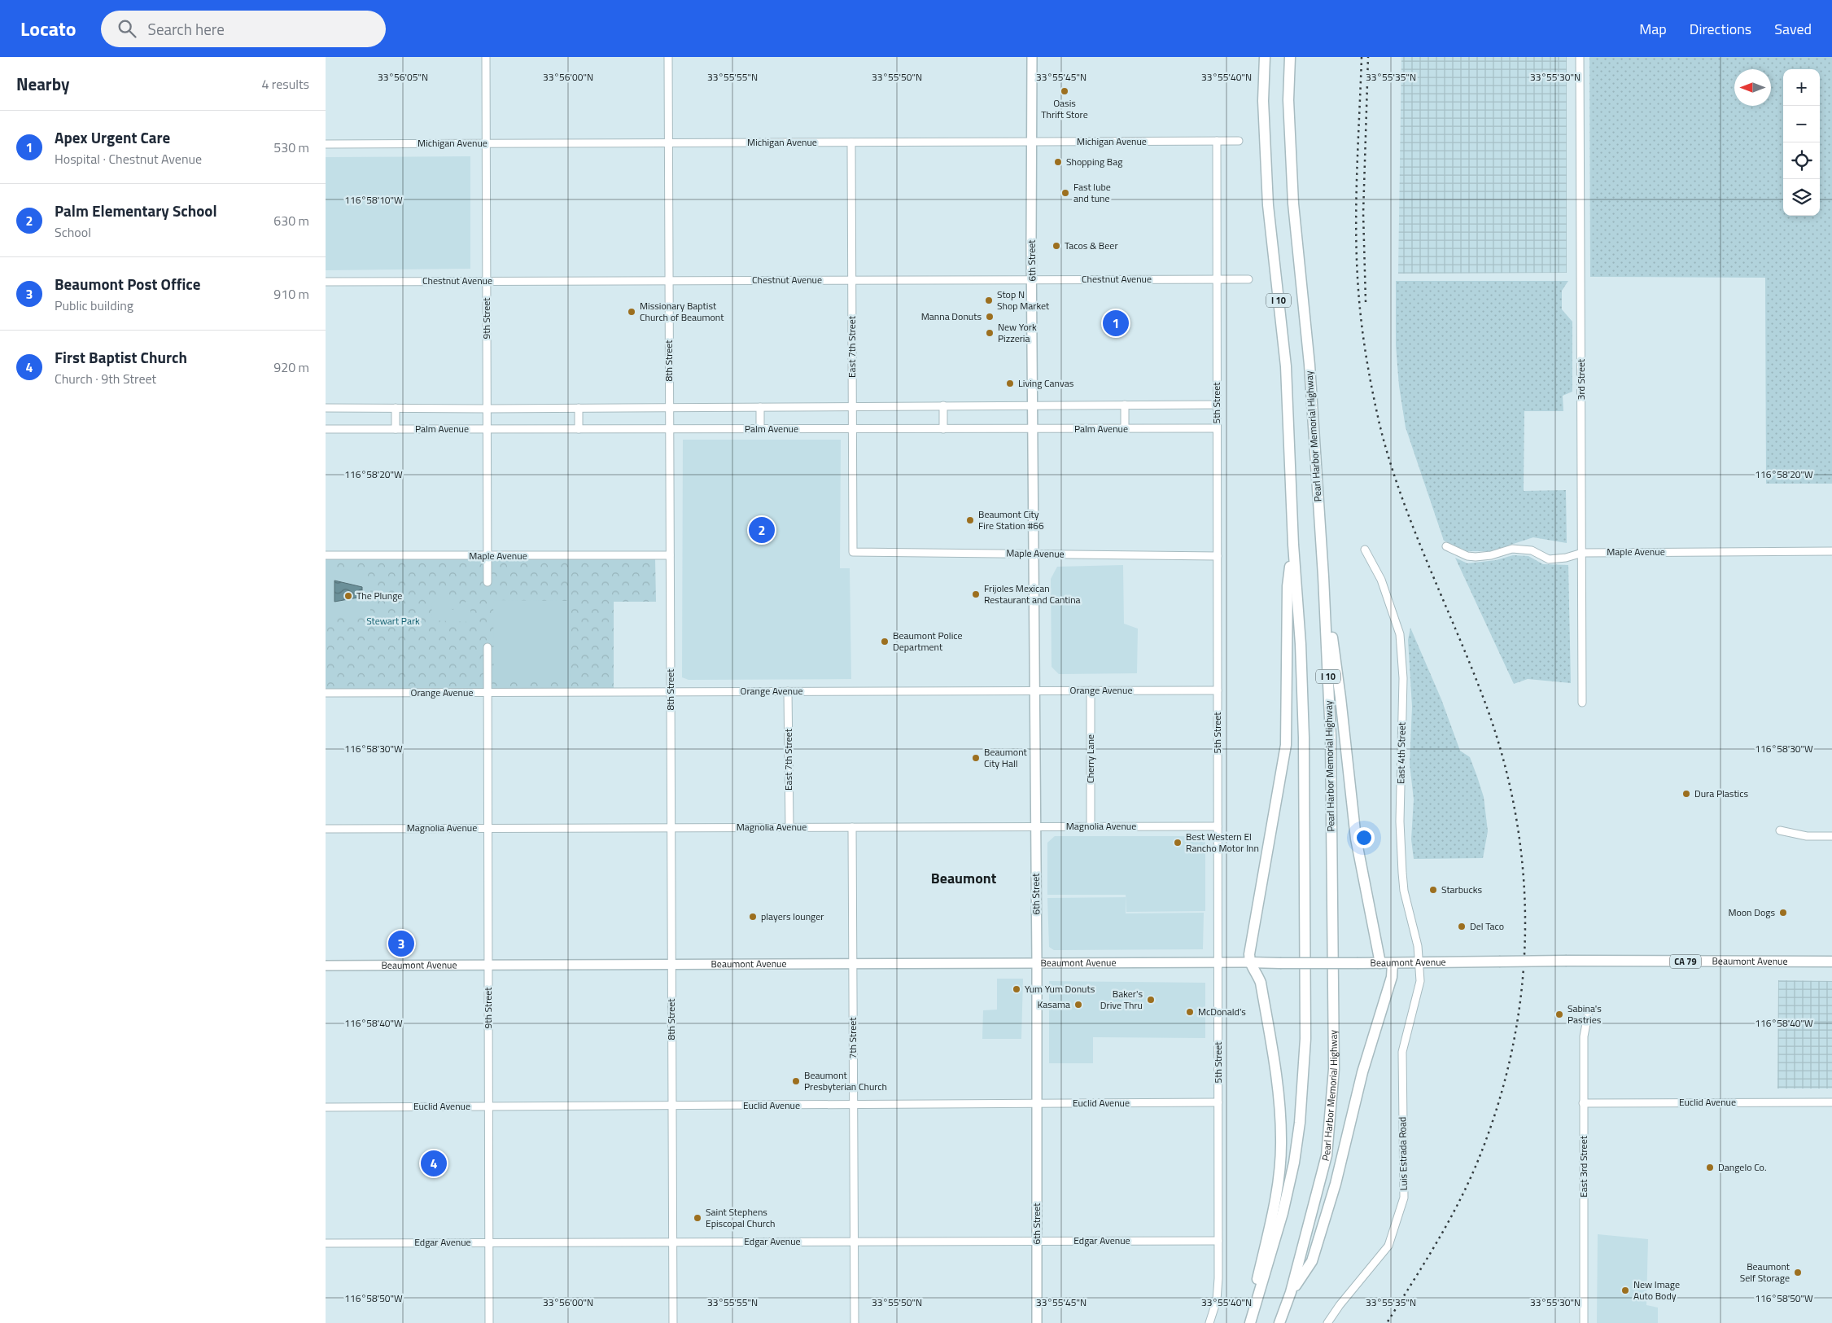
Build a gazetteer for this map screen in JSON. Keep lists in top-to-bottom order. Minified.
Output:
{"streets":{"highway":["I 10","Pearl Harbor Memorial Highway","CA 79","Beaumont Avenue"],"main road":["6th Street"],"street":["Michigan Avenue","Chestnut Avenue","9th Street","East 7th Street","8th Street","3rd Street","5th Street","Palm Avenue","Maple Avenue","Orange Avenue","East 4th Street","Cherry Lane","Magnolia Avenue","7th Street","Euclid Avenue","Luis Estrada Road","East 3rd Street","Edgar Avenue"]},"crossings":[["Michigan Avenue","6th Street"],["Michigan Avenue","9th Street"],["Michigan Avenue","East 7th Street"],["Michigan Avenue","8th Street"],["Michigan Avenue","5th Street"],["6th Street","Chestnut Avenue"],["6th Street","Palm Avenue"],["6th Street","Maple Avenue"],["6th Street","Orange Avenue"],["6th Street","Magnolia Avenue"],["6th Street","Beaumont Avenue"],["6th Street","Euclid Avenue"],["6th Street","Edgar Avenue"],["Chestnut Avenue","9th Street"],["Chestnut Avenue","East 7th Street"],["Chestnut Avenue","8th Street"],["Chestnut Avenue","5th Street"],["9th Street","Palm Avenue"],["9th Street","Maple Avenue"],["9th Street","Orange Avenue"],["9th Street","Magnolia Avenue"],["9th Street","Beaumont Avenue"],["9th Street","Euclid Avenue"],["9th Street","Edgar Avenue"],["East 7th Street","Palm Avenue"],["East 7th Street","Maple Avenue"],["East 7th Street","Orange Avenue"],["East 7th Street","Magnolia Avenue"],["8th Street","Palm Avenue"],["8th Street","Maple Avenue"],["8th Street","Orange Avenue"],["8th Street","Magnolia Avenue"],["8th Street","Beaumont Avenue"],["8th Street","Euclid Avenue"],["8th Street","Edgar Avenue"],["3rd Street","Maple Avenue"],["5th Street","Palm Avenue"],["5th Street","Maple Avenue"],["5th Street","Orange Avenue"],["5th Street","Magnolia Avenue"],["5th Street","Beaumont Avenue"],["5th Street","Euclid Avenue"],["5th Street","Edgar Avenue"],["Orange Avenue","Cherry Lane"],["East 4th Street","Beaumont Avenue"],["East 4th Street","Luis Estrada Road"],["Cherry Lane","Magnolia Avenue"],["Magnolia Avenue","7th Street"],["Beaumont Avenue","7th Street"],["Beaumont Avenue","Luis Estrada Road"],["7th Street","Euclid Avenue"],["7th Street","Edgar Avenue"],["Euclid Avenue","East 3rd Street"]],"districts":["Beaumont"],"parks":["Stewart Park"],"places":["Oasis Thrift Store","Shopping Bag","Fast lube and tune","Tacos & Beer","Stop N Shop Market","Missionary Baptist Church of Beaumont","Manna Donuts","New York Pizzeria","Living Canvas","Beaumont City Fire Station #66","Frijoles Mexican Restaurant and Cantina","The Plunge","Beaumont Police Department","Beaumont City Hall","Dura Plastics","Best Western El Rancho Motor Inn","Starbucks","Moon Dogs","players lounger","Del Taco","Yum Yum Donuts","Baker's Drive Thru","Kasama","McDonald's","Sabina's Pastries","Beaumont Presbyterian Church","Dangelo Co.","Saint Stephens Episcopal Church","Beaumont Self Storage","New Image Auto Body"],"north":"left","page":{"header":"Locato","search":"Search here","nav":["Map","Directions","Saved"],"heading":["Nearby","4 results"],"map_buttons":["+","−"],"list":[{"mark":"1","name":"Apex Urgent Care","note":"Hospital · Chestnut Avenue","value":"530 m"},{"mark":"2","name":"Palm Elementary School","note":"School","value":"630 m"},{"mark":"3","name":"Beaumont Post Office","note":"Public building","value":"910 m"},{"mark":"4","name":"First Baptist Church","note":"Church · 9th Street","value":"920 m"}],"pins":["1","2","3","4"]},"coordinates":["33°56'05\"N","33°56'00\"N","33°55'55\"N","33°55'50\"N","33°55'45\"N","33°55'40\"N","33°55'35\"N","33°55'30\"N","116°58'10\"W","116°58'20\"W","116°58'30\"W","116°58'40\"W","116°58'50\"W"]}
